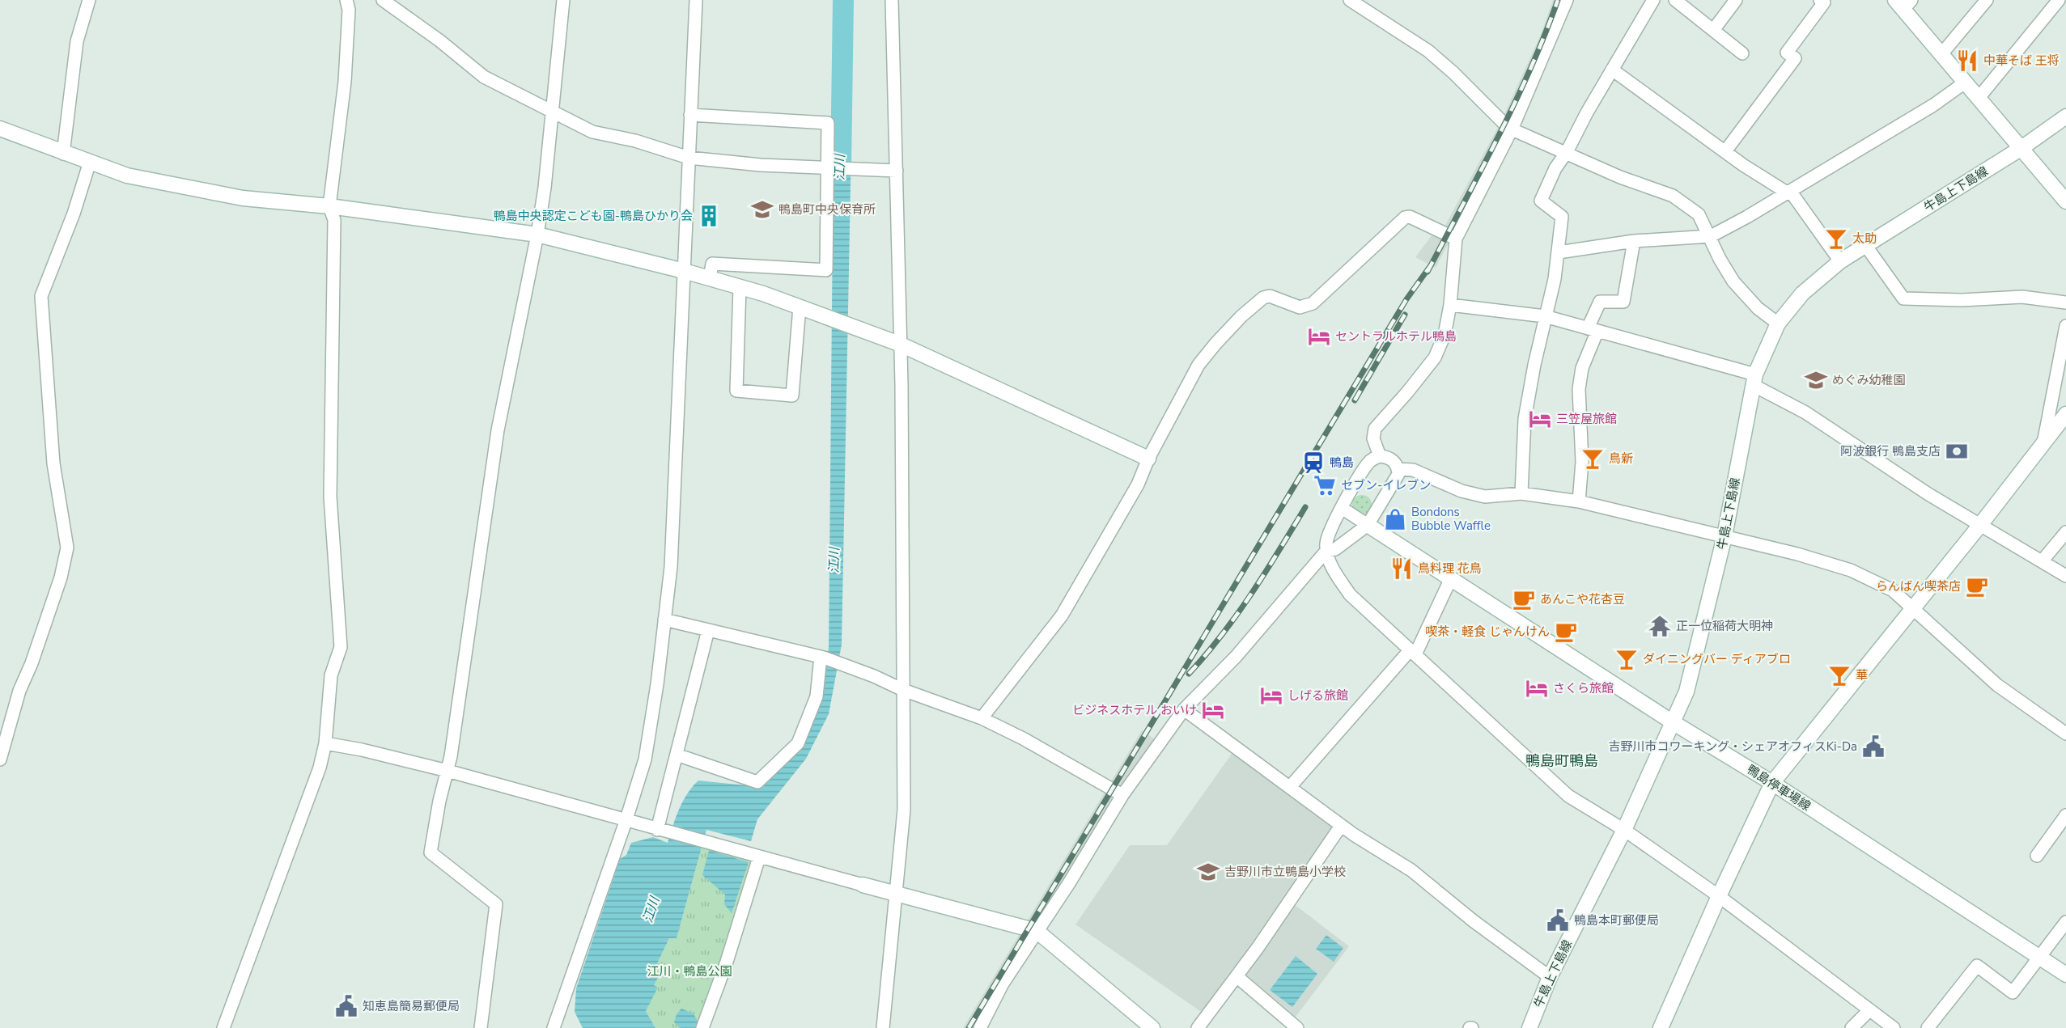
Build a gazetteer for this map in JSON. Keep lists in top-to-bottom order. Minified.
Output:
{"streets":{"street":["牛島上下島線","鴨島停車場線"]},"crossings":[["牛島上下島線","鴨島停車場線"]],"districts":["鴨島町鴨島"],"water":["江川"],"parks":["江川・鴨島公園"],"places":{"restaurant":["中華そば 王将","鳥料理 花鳥"],"school or university":["鴨島町中央保育所","めぐみ幼稚園","吉野川市立鴨島小学校"],"building":["鴨島中央認定こども園-鴨島ひかり会"],"bar":["太助","鳥新","ダイニングバー ディアブロ","華"],"hotel":["セントラルホテル鴨島","三笠屋旅館","さくら旅館","しげる旅館","ビジネスホテル おいけ"],"bank":["阿波銀行 鴨島支店"],"station":["鴨島"],"supermarket":["セブン-イレブン"],"shop":["Bondons Bubble Waffle"],"cafe":["らんばん喫茶店","あんこや花杏豆","喫茶・軽食 じゃんけん"],"temple":["正一位稲荷大明神"],"public building":["吉野川市コワーキング・シェアオフィスKi-Da","鴨島本町郵便局","知恵島簡易郵便局"]}}
